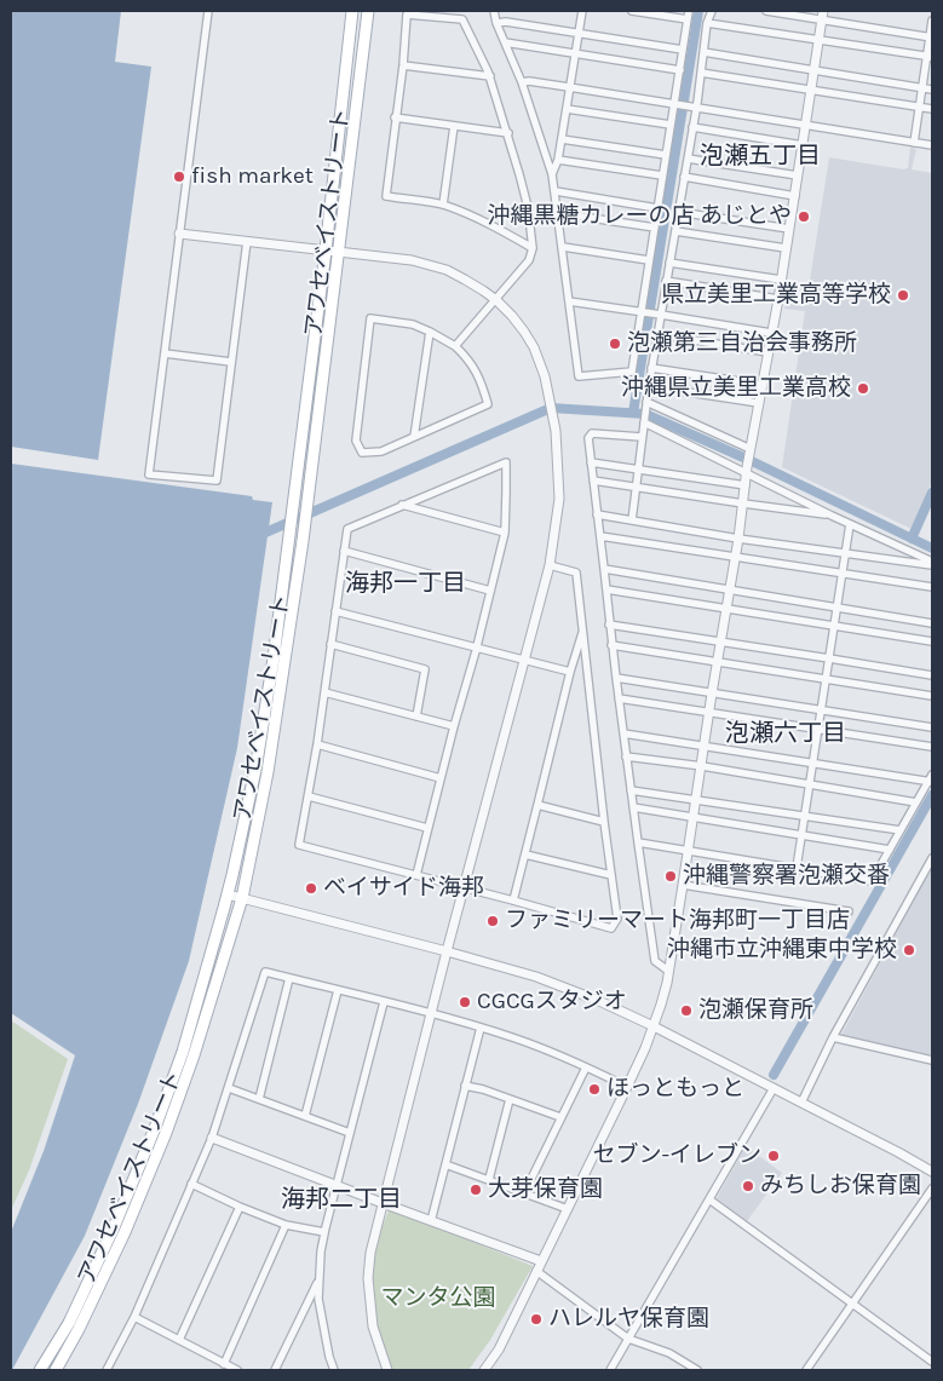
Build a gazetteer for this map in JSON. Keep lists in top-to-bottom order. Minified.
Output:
{"streets":{"main road":["アワセベイストリート"]},"districts":["泡瀬五丁目","海邦一丁目","泡瀬六丁目","海邦二丁目"],"parks":["マンタ公園"],"places":["fish market","沖縄黒糖カレーの店 あじとや","県立美里工業高等学校","泡瀬第三自治会事務所","沖縄県立美里工業高校","沖縄警察署泡瀬交番","ベイサイド海邦","ファミリーマート海邦町一丁目店","沖縄市立沖縄東中学校","CGCGスタジオ","泡瀬保育所","ほっともっと","セブン-イレブン","みちしお保育園","大芽保育園","ハレルヤ保育園"]}
